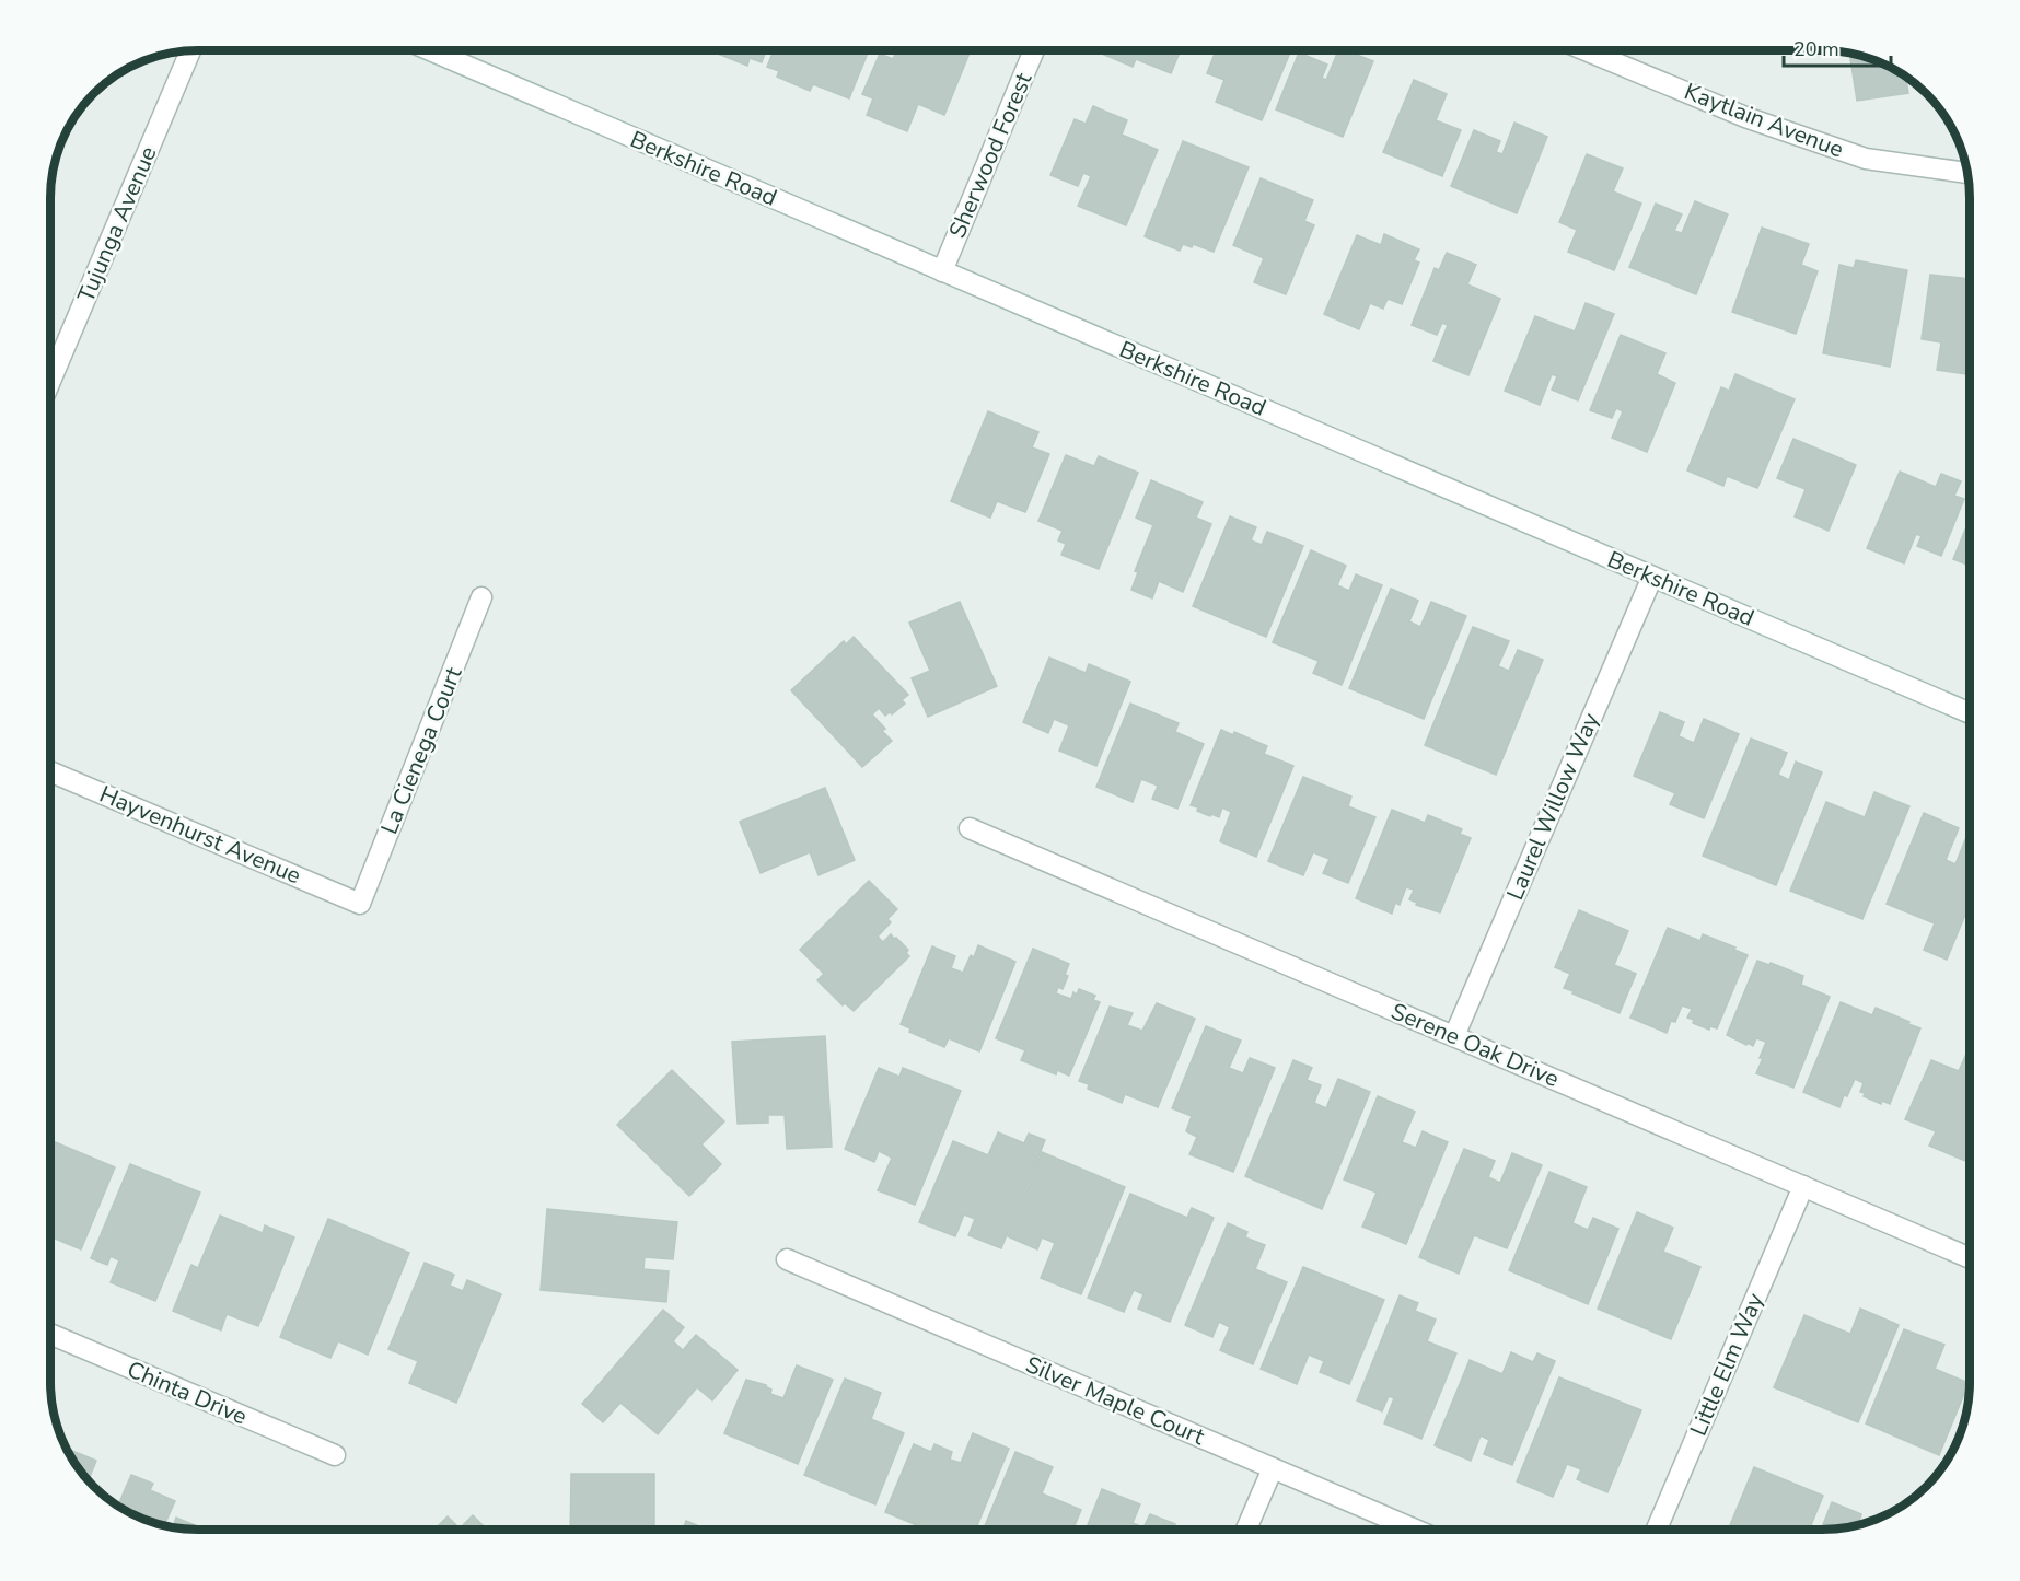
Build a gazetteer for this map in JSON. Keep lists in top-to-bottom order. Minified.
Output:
{"streets":{"street":["Kaytlain Avenue","Sherwood Forest","Berkshire Road","Tujunga Avenue","La Cienega Court","Laurel Willow Way","Hayvenhurst Avenue","Serene Oak Drive","Little Elm Way","Chinta Drive","Silver Maple Court"]},"crossings":[["Sherwood Forest","Berkshire Road"],["Berkshire Road","Laurel Willow Way"],["La Cienega Court","Hayvenhurst Avenue"],["Laurel Willow Way","Serene Oak Drive"],["Serene Oak Drive","Little Elm Way"]],"scale_bar":"20 m"}
